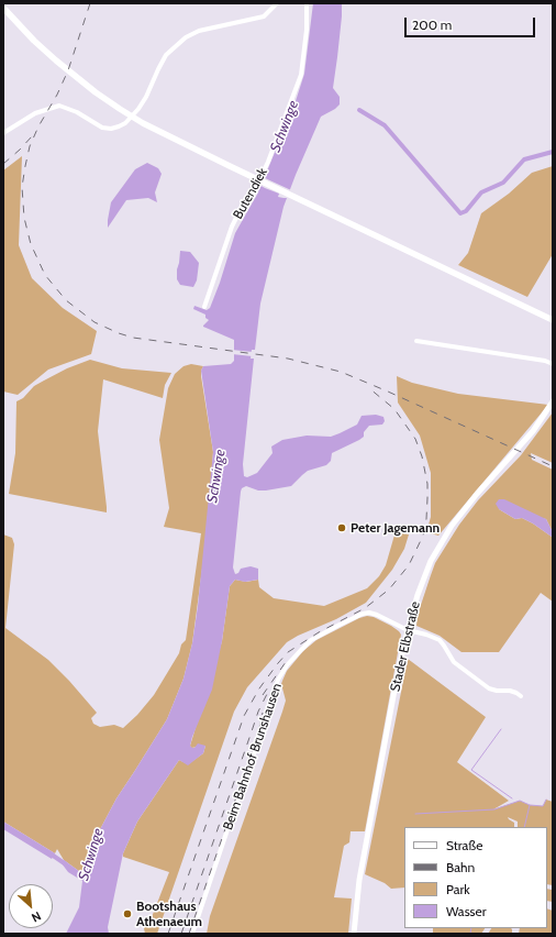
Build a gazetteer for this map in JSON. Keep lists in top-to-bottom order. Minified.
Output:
{"streets":{"street":["Butendiek","Stader Elbstraße","Beim Bahnhof Brunshausen"]},"crossings":[["Stader Elbstraße","Beim Bahnhof Brunshausen"]],"water":["Schwinge"],"places":["Peter Jagemann","Bootshaus Athenaeum"],"legend":["Straße","Bahn","Park","Wasser"],"scale_bar":"200 m","north":"bottom right"}
